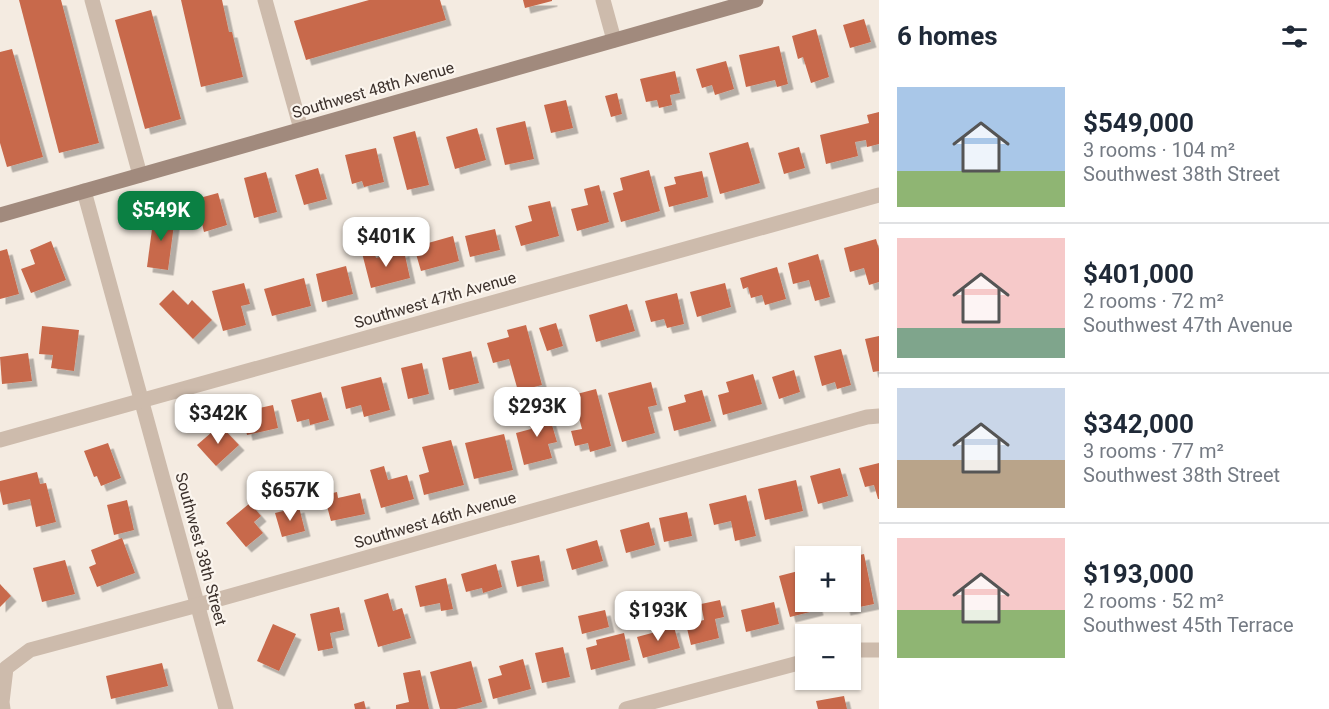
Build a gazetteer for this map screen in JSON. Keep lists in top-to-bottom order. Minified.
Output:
{"streets":{"street":["Southwest 48th Avenue","Southwest 47th Avenue","Southwest 46th Avenue","Southwest 38th Street"]},"crossings":[["Southwest 48th Avenue","Southwest 38th Street"],["Southwest 47th Avenue","Southwest 38th Street"],["Southwest 46th Avenue","Southwest 38th Street"]],"page":{"heading":"6 homes","list":[{"name":"$549,000","note":"3 rooms · 104 m² · Southwest 38th Street"},{"name":"$401,000","note":"2 rooms · 72 m² · Southwest 47th Avenue"},{"name":"$342,000","note":"3 rooms · 77 m² · Southwest 38th Street"},{"name":"$193,000","note":"2 rooms · 52 m² · Southwest 45th Terrace"}],"price":["$549K","$401K","$293K","$342K","$657K","$193K"],"map_buttons":["+","−"]}}
